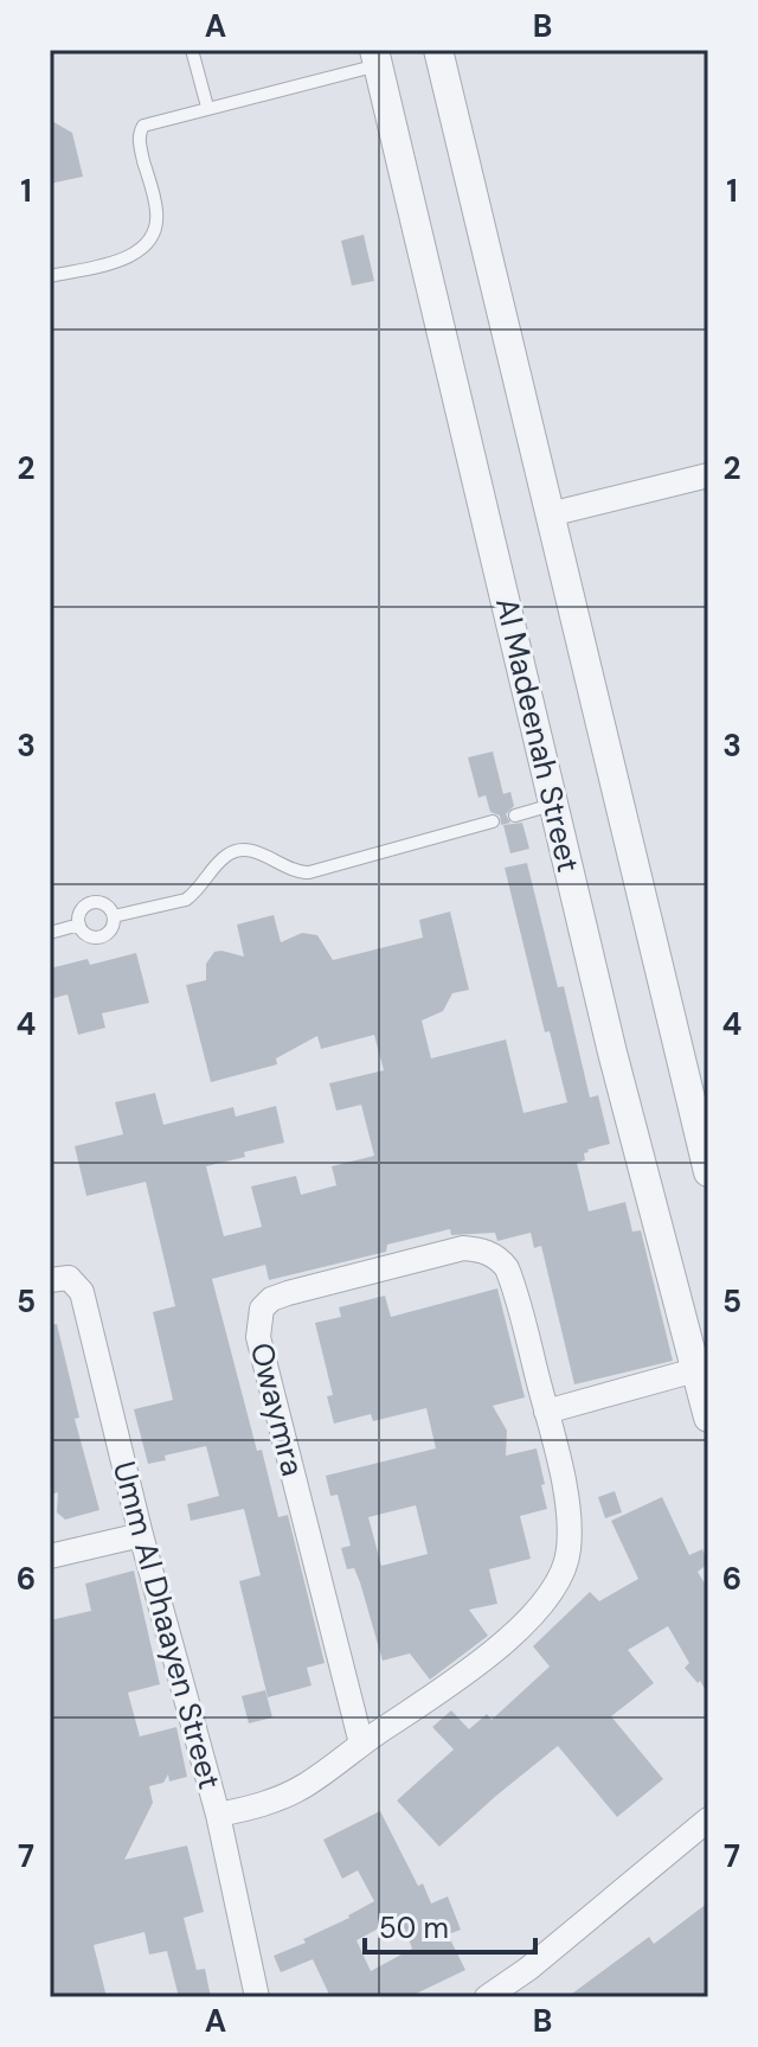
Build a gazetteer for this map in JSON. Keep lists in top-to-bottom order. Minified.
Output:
{"streets":{"street":["Al Madeenah Street","Owaymra","Umm Al Dhaayen Street"]},"crossings":[["Owaymra","Umm Al Dhaayen Street"]],"scale_bar":"50 m","grid":{"columns":["A","B"],"rows":["1","2","3","4","5","6","7"]}}
